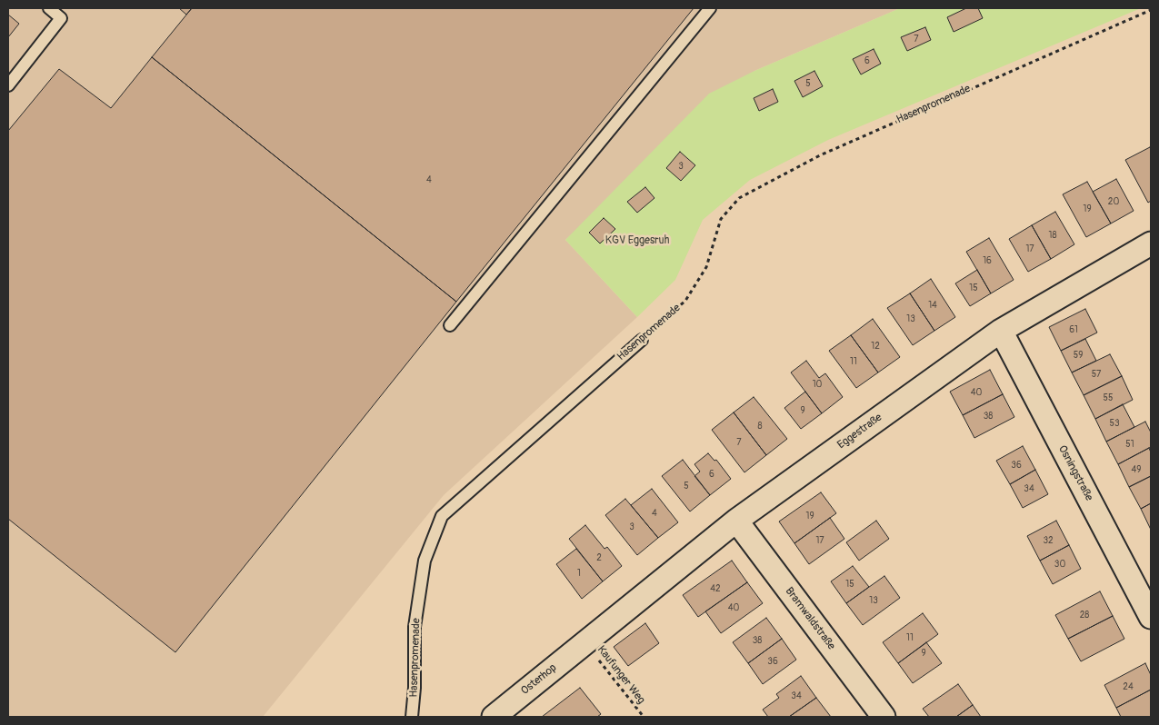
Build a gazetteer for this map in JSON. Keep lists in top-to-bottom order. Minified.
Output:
{"streets":{"street":["Eggestraße","Osningstraße","Bramwaldstraße","Osterhop"],"lane":["Hasenpromenade"],"path":["Kaufunger Weg"]},"crossings":[["Eggestraße","Osningstraße"],["Eggestraße","Bramwaldstraße"],["Eggestraße","Kaufunger Weg"],["Eggestraße","Osterhop"],["Kaufunger Weg","Osterhop"]],"parks":["KGV Eggesruh"],"house_numbers":["7","6","5","3","4","20","19","18","17","16","15","14","13","61","12","59","11","57","10","40","55","9","38","53","8","7","51","36","49","6","5","34","4","19","3","17","32","2","30","1","15","42","13","40","28","11","38","9","36","24","34"]}
